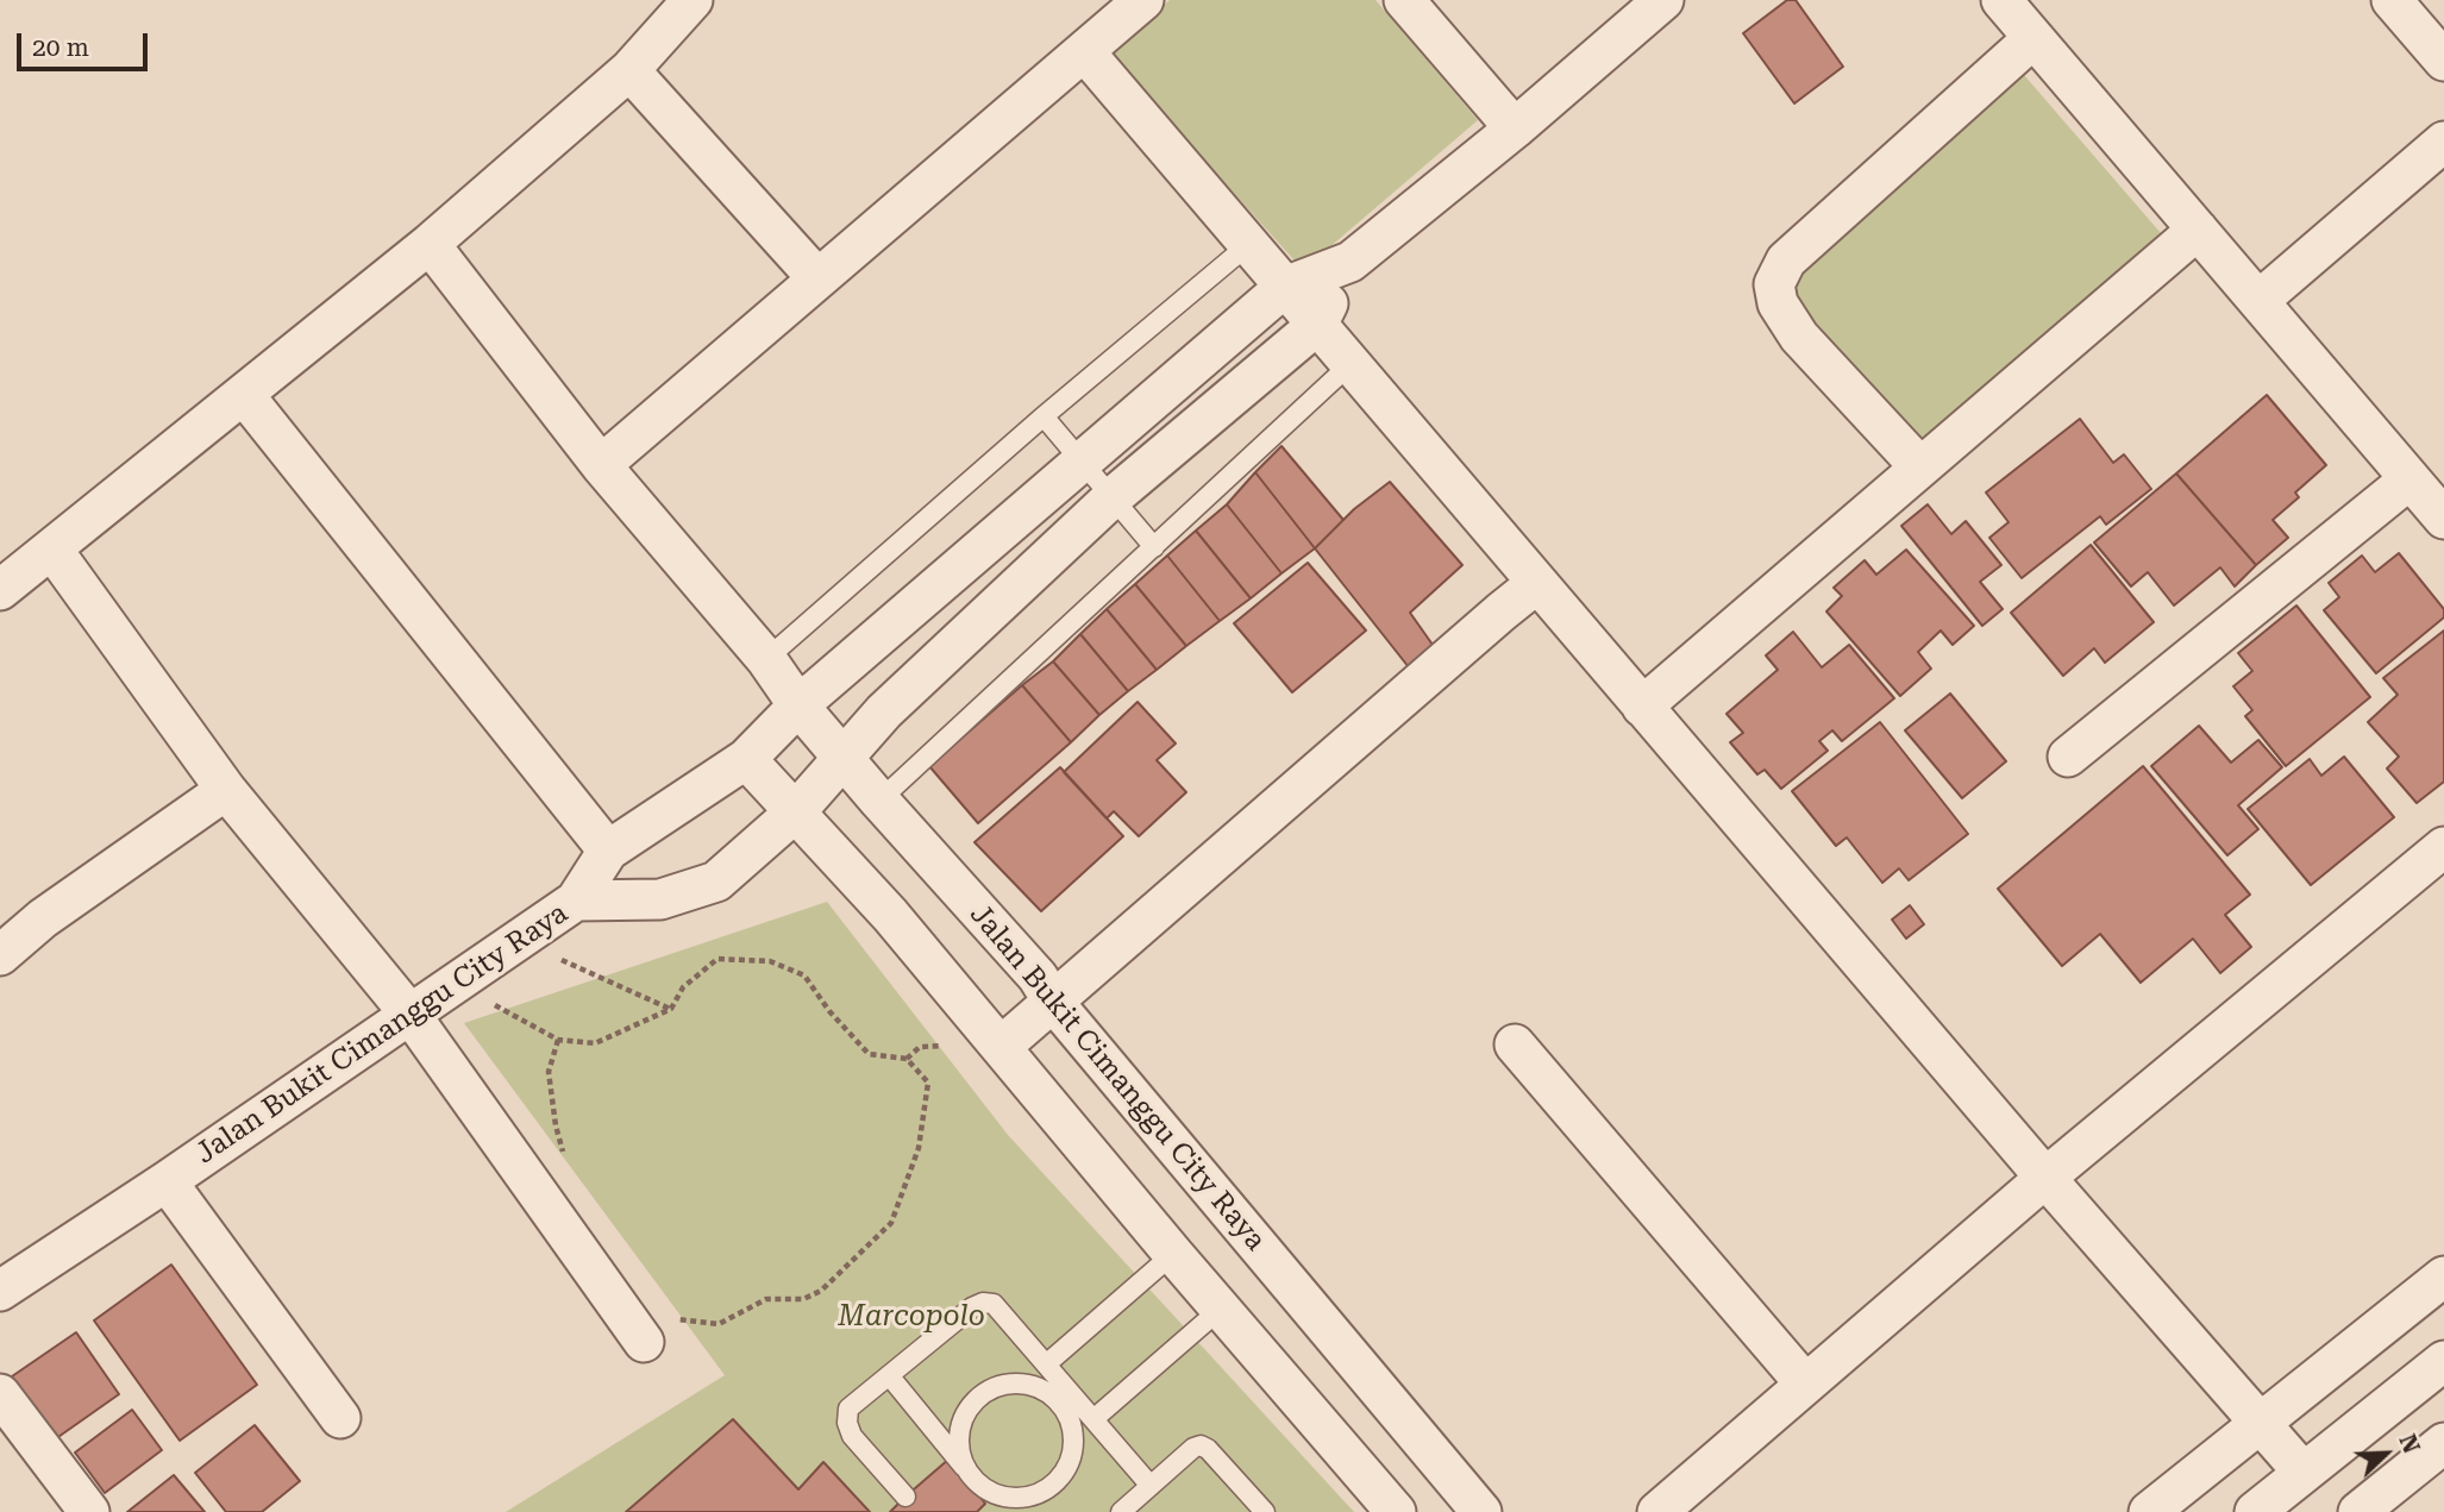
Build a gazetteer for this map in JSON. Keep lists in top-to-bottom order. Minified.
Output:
{"streets":{"street":["Jalan Bukit Cimanggu City Raya"]},"parks":["Marcopolo"],"scale_bar":"20 m","north":"top right"}
